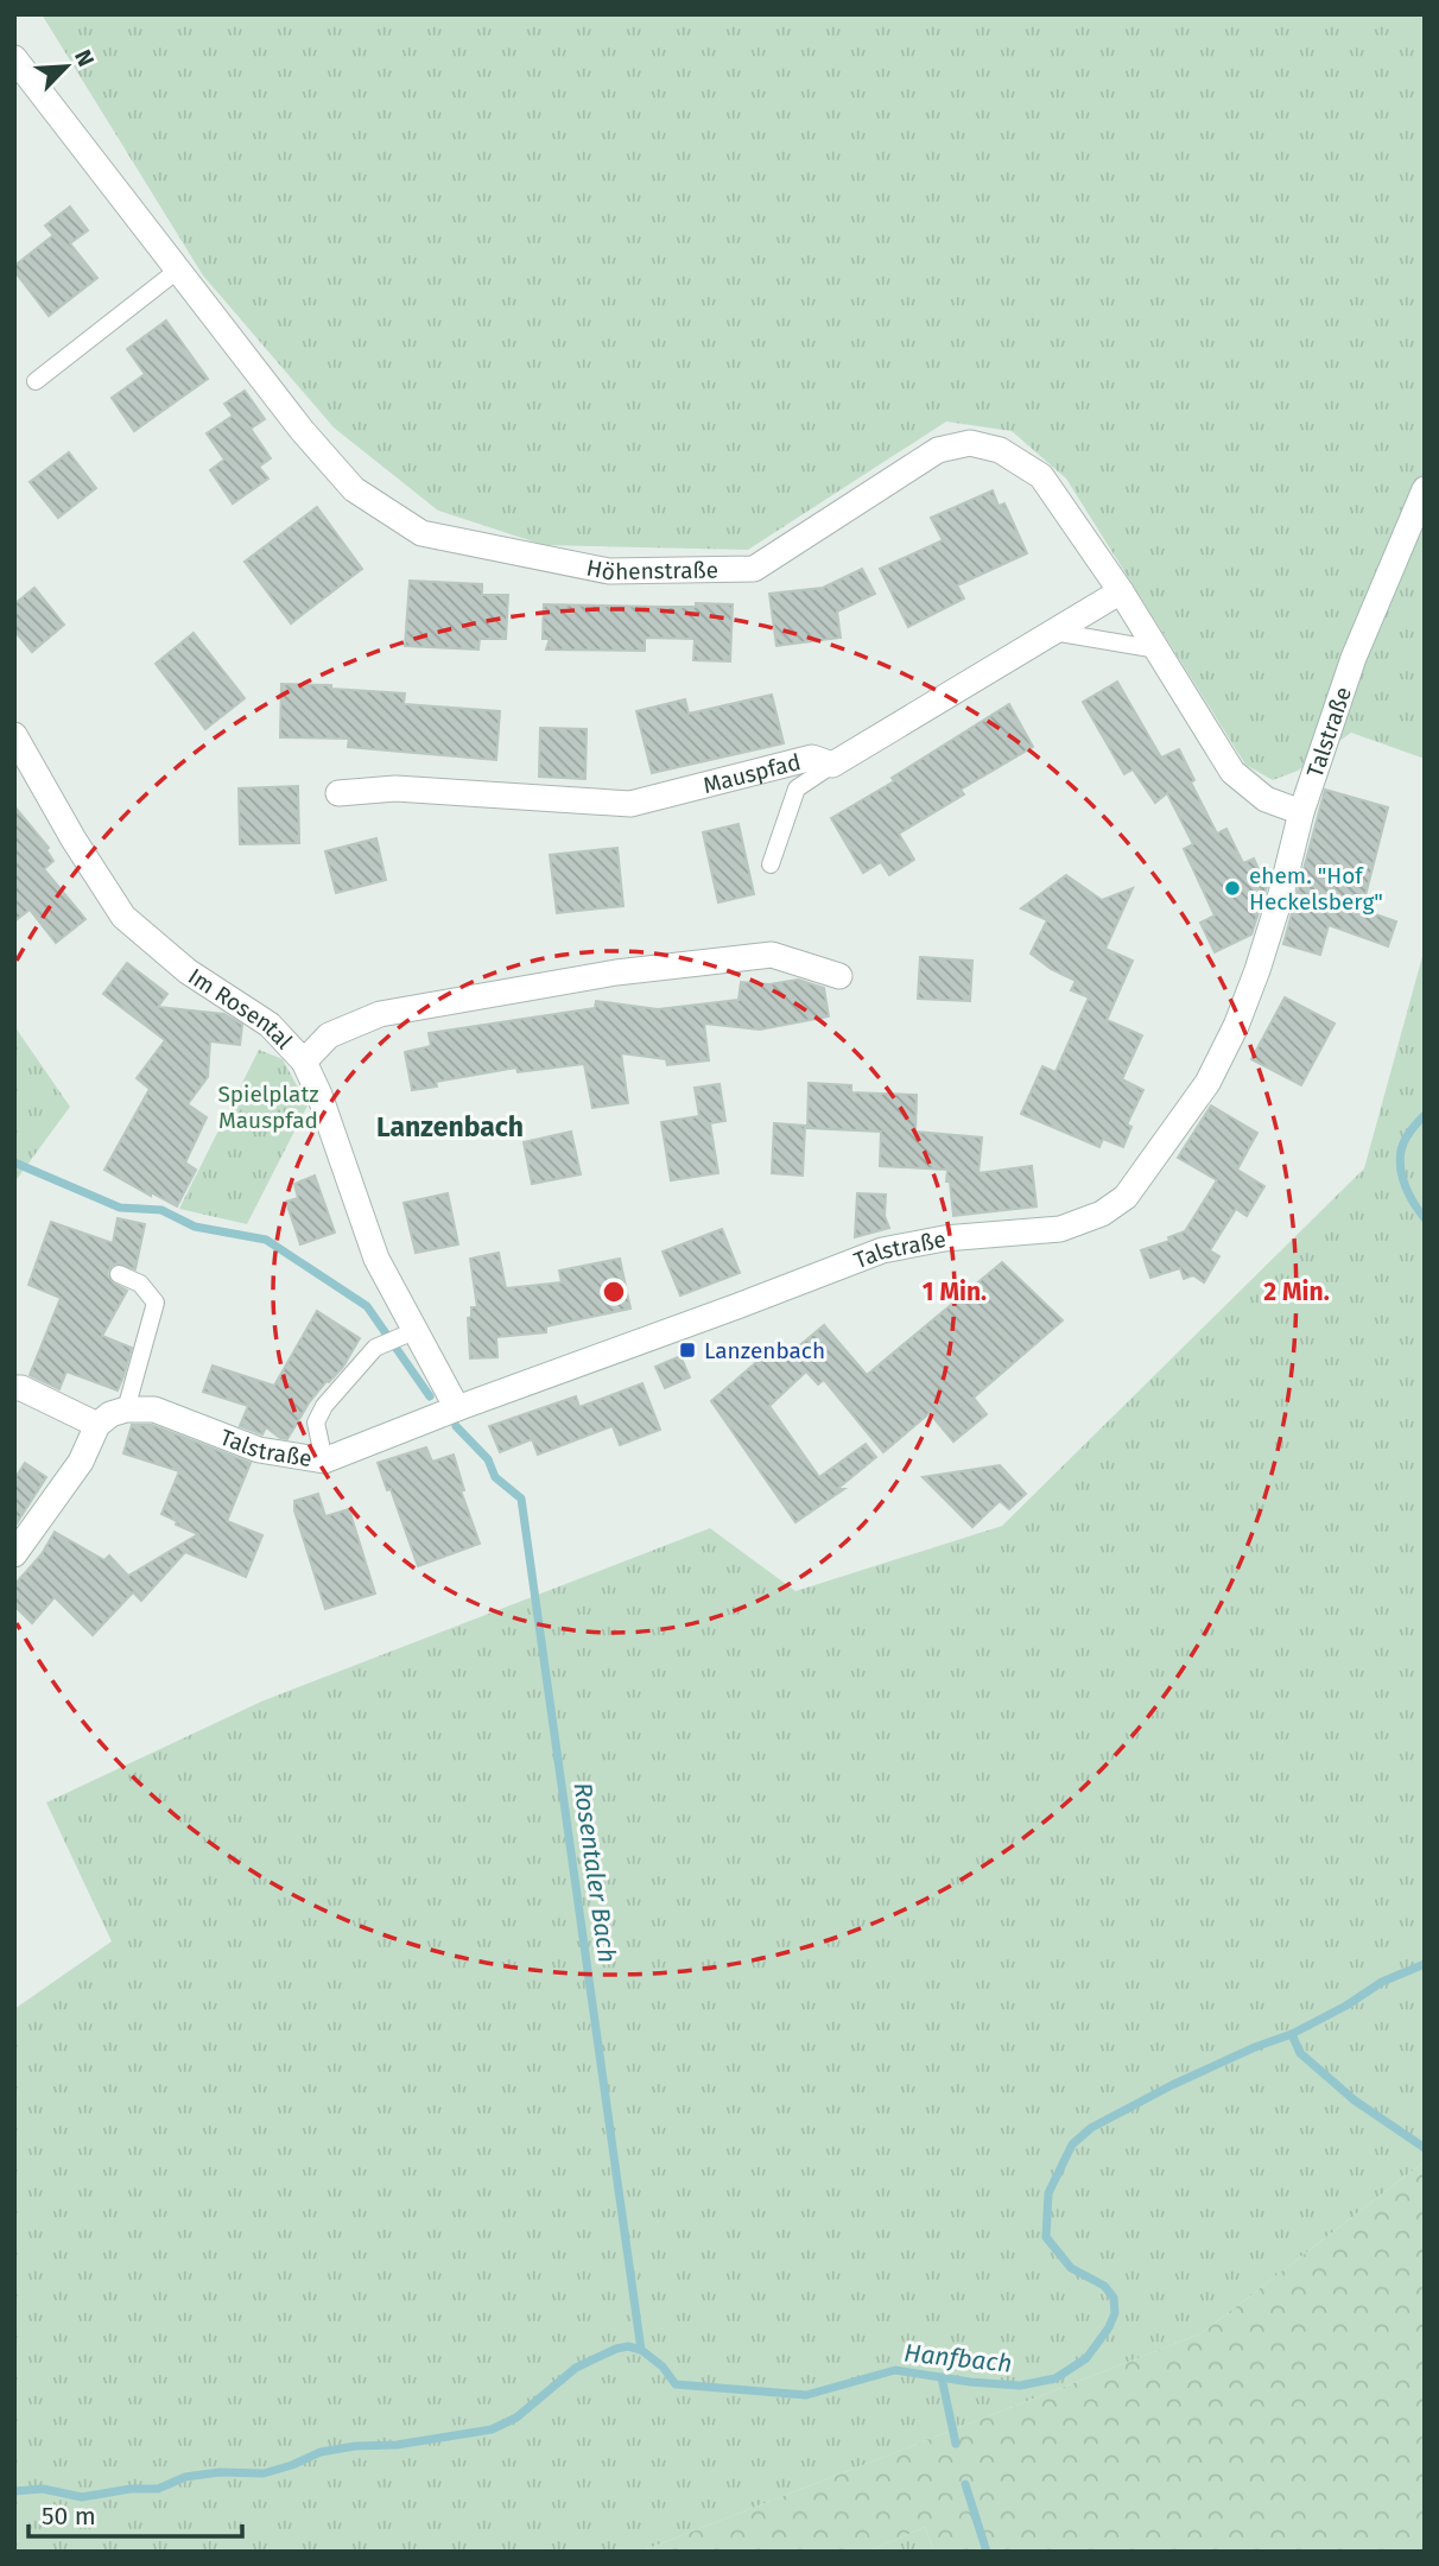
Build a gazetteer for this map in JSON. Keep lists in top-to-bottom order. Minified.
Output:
{"streets":{"street":["Höhenstraße","Talstraße","Mauspfad","Im Rosental"]},"crossings":[["Höhenstraße","Talstraße"],["Höhenstraße","Mauspfad"],["Talstraße","Im Rosental"]],"districts":["Lanzenbach"],"water":["Rosentaler Bach","Hanfbach"],"parks":["Spielplatz Mauspfad"],"places":{"other":["ehem. \"Hof Heckelsberg\""],"transit":["Lanzenbach"]},"scale_bar":"50 m","north":"top right","rings":["1 Min.","2 Min."]}
